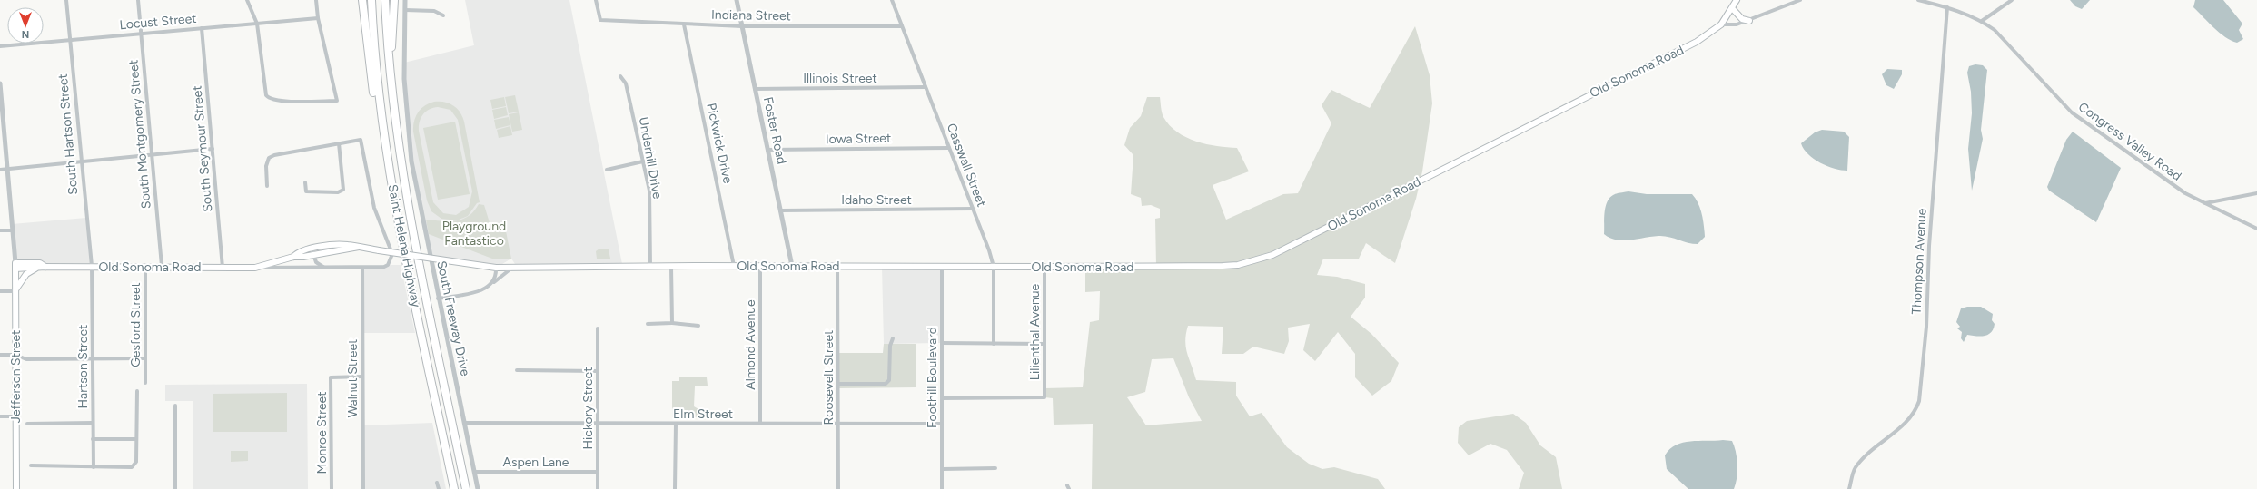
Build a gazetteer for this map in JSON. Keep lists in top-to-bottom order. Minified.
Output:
{"streets":{"highway":["Saint Helena Highway"],"main road":["Old Sonoma Road","Jefferson Street"],"street":["Indiana Street","Locust Street","Illinois Street","Foster Road","South Hartson Street","South Montgomery Street","Iowa Street","Congress Valley Road","Pickwick Drive","South Seymour Street","Underhill Drive","Casswall Street","Idaho Street","Thompson Avenue","South Freeway Drive","Gesford Street","Lilienthal Avenue","Almond Avenue","Hartson Street","Roosevelt Street","Foothill Boulevard","Walnut Street","Hickory Street","Elm Street","Monroe Street","Aspen Lane"]},"crossings":[["Indiana Street","Foster Road"],["Indiana Street","Pickwick Drive"],["Indiana Street","Casswall Street"],["Locust Street","South Hartson Street"],["Locust Street","South Montgomery Street"],["Locust Street","South Seymour Street"],["Old Sonoma Road","Foster Road"],["Old Sonoma Road","South Hartson Street"],["Old Sonoma Road","South Montgomery Street"],["Old Sonoma Road","Pickwick Drive"],["Old Sonoma Road","South Seymour Street"],["Old Sonoma Road","Underhill Drive"],["Old Sonoma Road","Casswall Street"],["Old Sonoma Road","Gesford Street"],["Old Sonoma Road","Lilienthal Avenue"],["Old Sonoma Road","Almond Avenue"],["Old Sonoma Road","Hartson Street"],["Old Sonoma Road","Jefferson Street"],["Old Sonoma Road","Roosevelt Street"],["Old Sonoma Road","Foothill Boulevard"],["Old Sonoma Road","Walnut Street"],["Illinois Street","Foster Road"],["Illinois Street","Casswall Street"],["Foster Road","Iowa Street"],["Foster Road","Idaho Street"],["South Hartson Street","Hartson Street"],["Iowa Street","Casswall Street"],["Congress Valley Road","Thompson Avenue"],["Casswall Street","Idaho Street"],["South Freeway Drive","Elm Street"],["South Freeway Drive","Aspen Lane"],["Lilienthal Avenue","Foothill Boulevard"],["Almond Avenue","Elm Street"],["Roosevelt Street","Elm Street"],["Foothill Boulevard","Elm Street"],["Walnut Street","Monroe Street"],["Hickory Street","Elm Street"],["Hickory Street","Aspen Lane"]],"parks":["Playground Fantastico"],"north":"bottom"}
